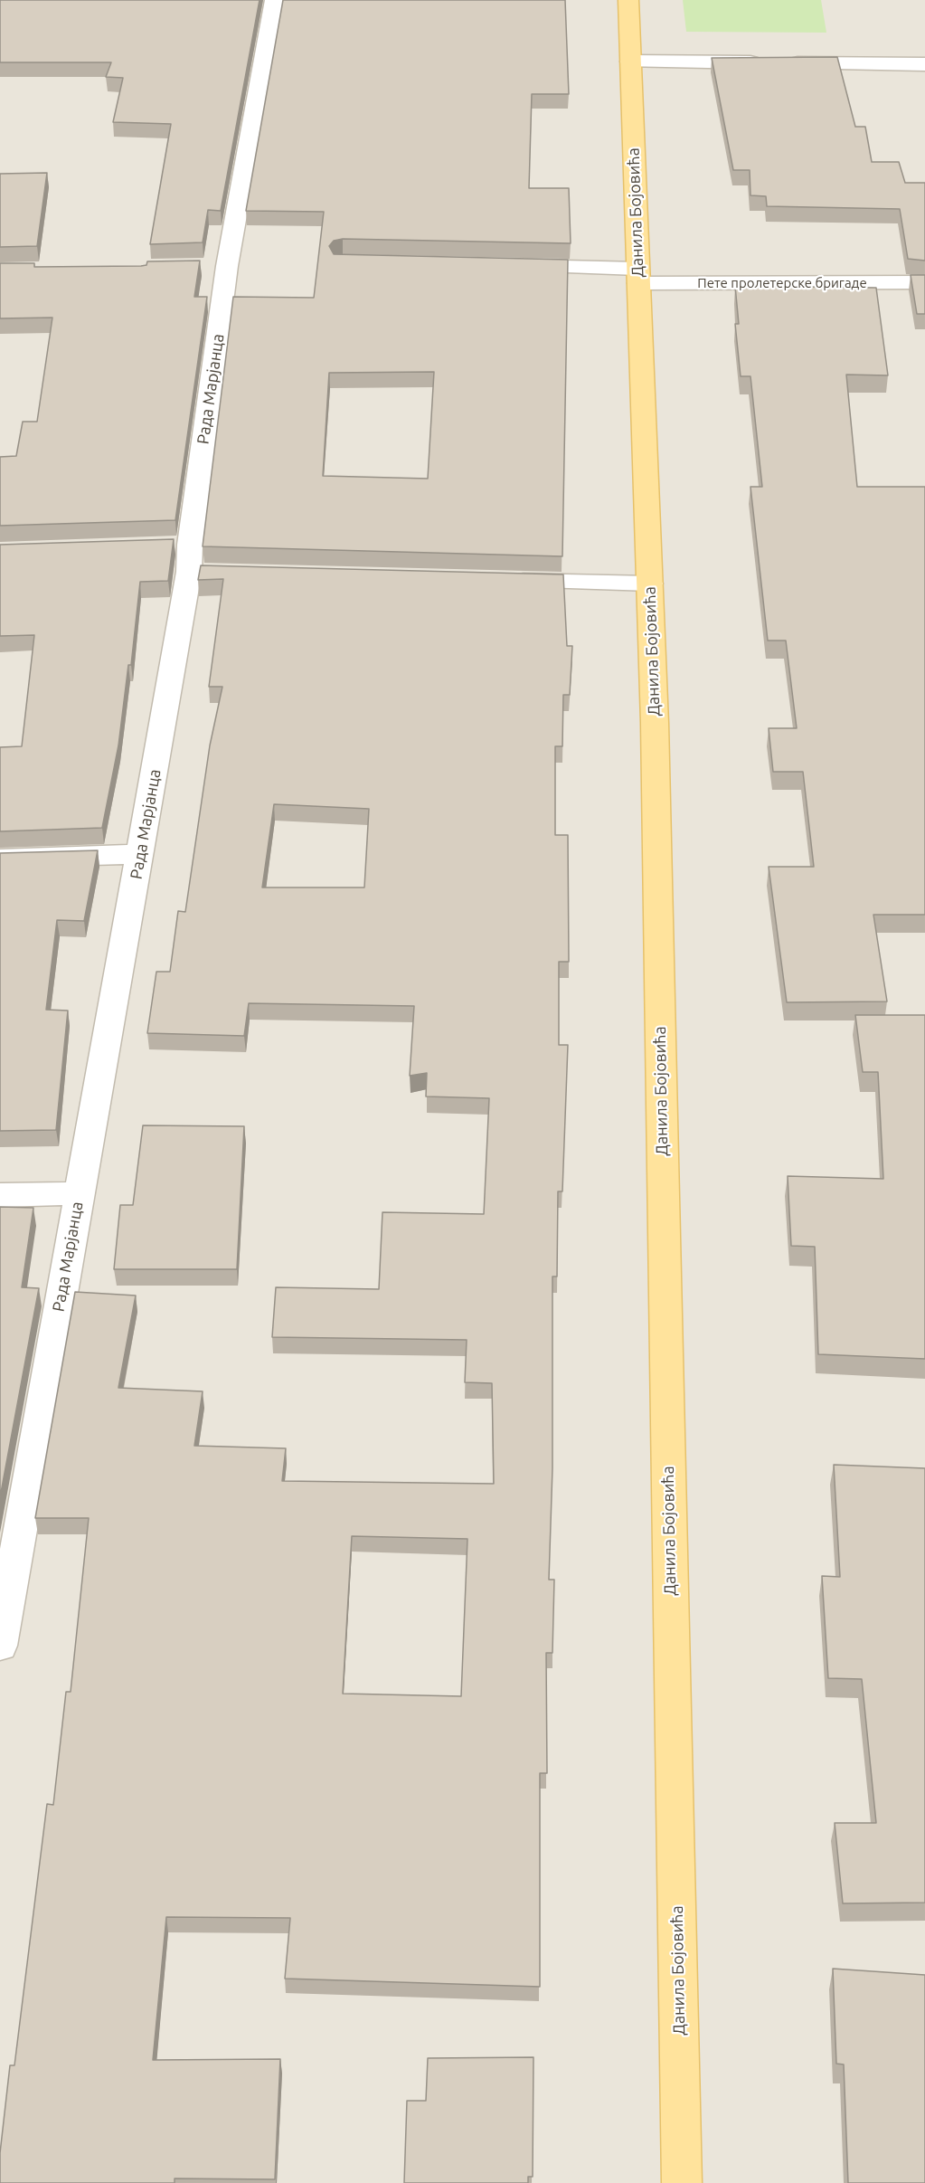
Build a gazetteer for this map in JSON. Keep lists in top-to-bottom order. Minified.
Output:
{"streets":{"main road":["Данила Бојовића"],"street":["Пете пролетерске бригаде","Рада Марјанца"]},"crossings":[["Данила Бојовића","Пете пролетерске бригаде"]]}
